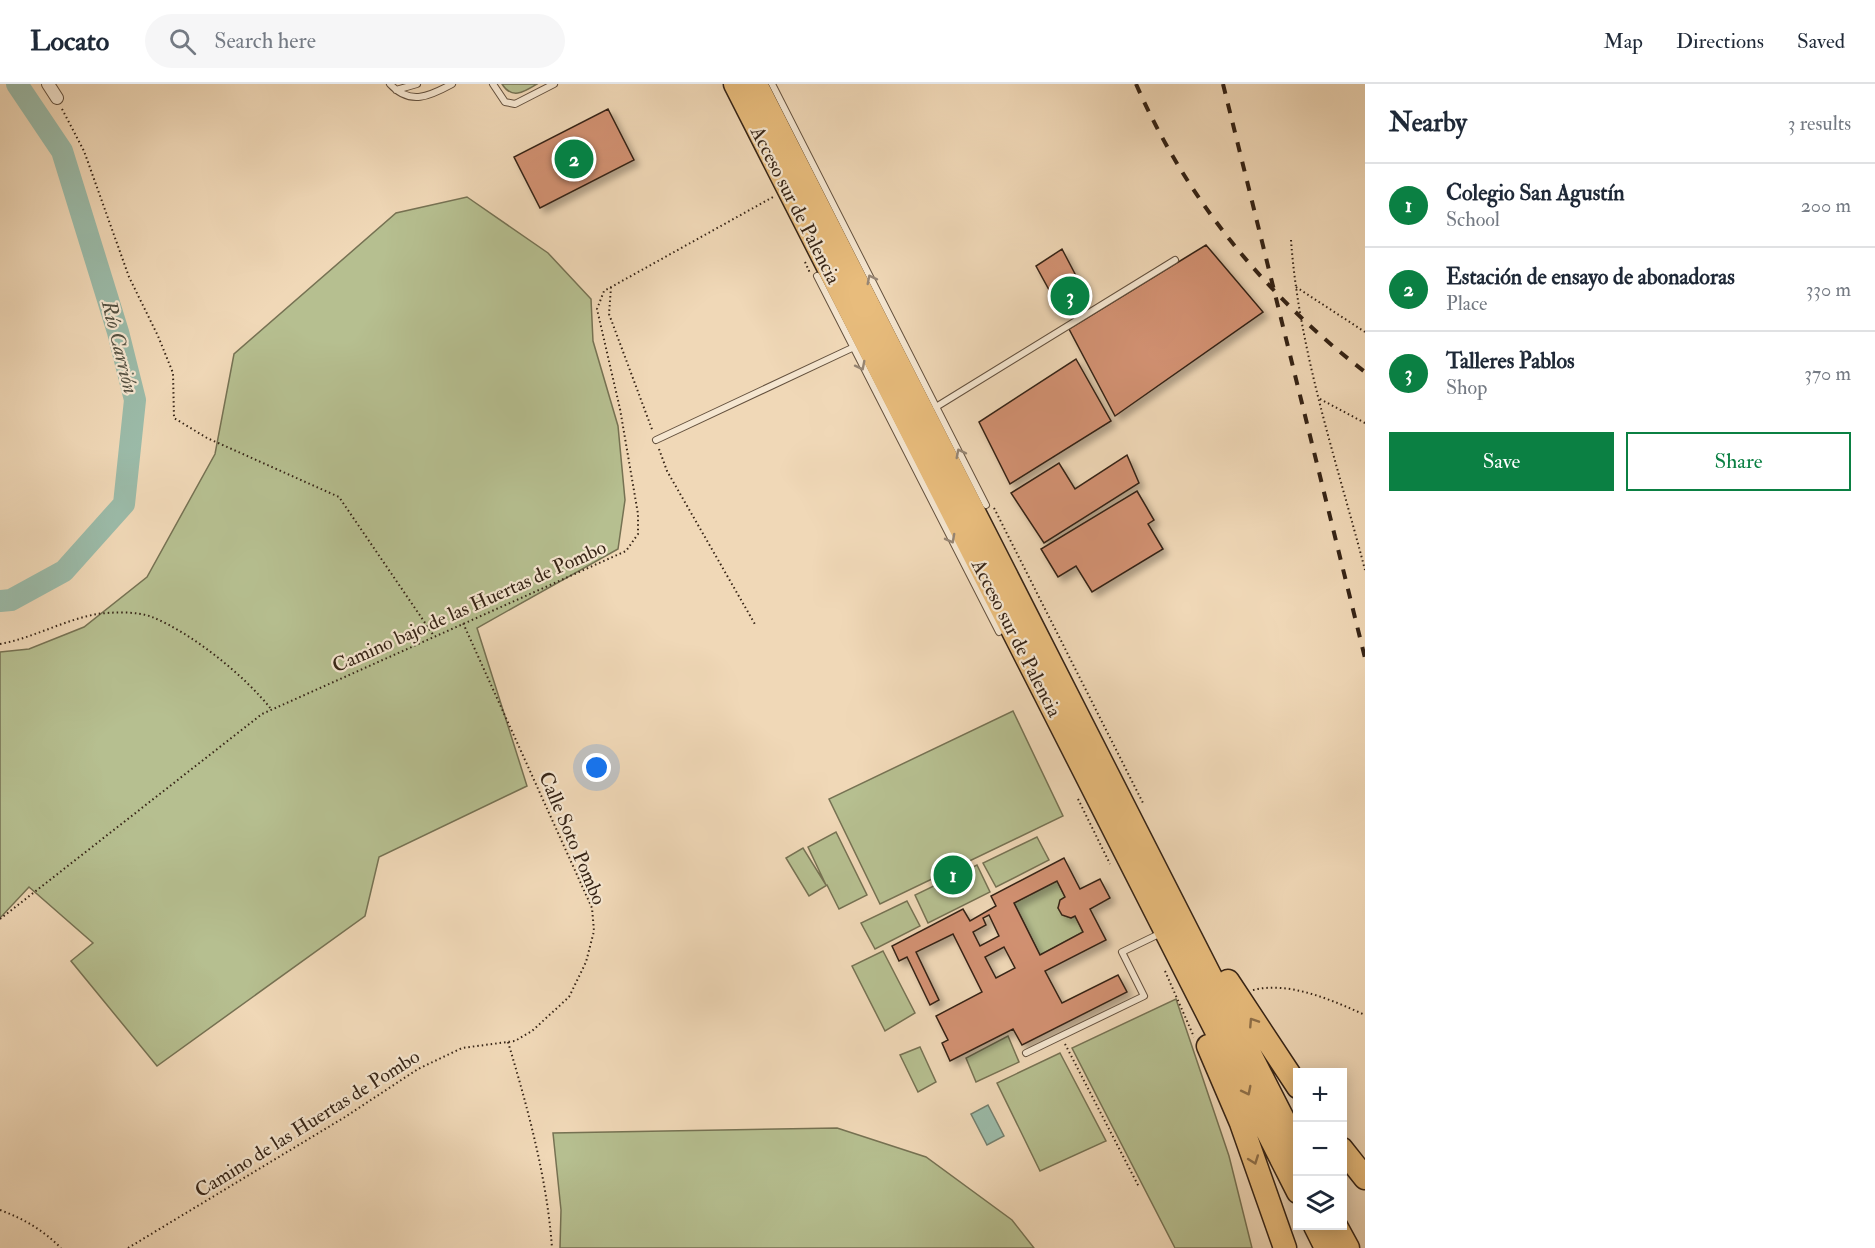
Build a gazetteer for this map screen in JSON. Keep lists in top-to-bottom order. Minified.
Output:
{"streets":{"highway":["Acceso sur de Palencia"],"path":["Camino bajo de las Huertas de Pombo","Calle Soto Pombo","Camino de las Huertas de Pombo"]},"crossings":[["Camino bajo de las Huertas de Pombo","Calle Soto Pombo"],["Calle Soto Pombo","Camino de las Huertas de Pombo"]],"water":["Río Carrión"],"page":{"header":"Locato","search":"Search here","nav":["Map","Directions","Saved"],"heading":["Nearby","3 results"],"pins":["2","3","1"],"list":[{"mark":"1","name":"Colegio San Agustín","note":"School","value":"200 m"},{"mark":"2","name":"Estación de ensayo de abonadoras","note":"Place","value":"330 m"},{"mark":"3","name":"Talleres Pablos","note":"Shop","value":"370 m"}],"buttons":["Save","Share"],"map_buttons":["+","−"]}}
